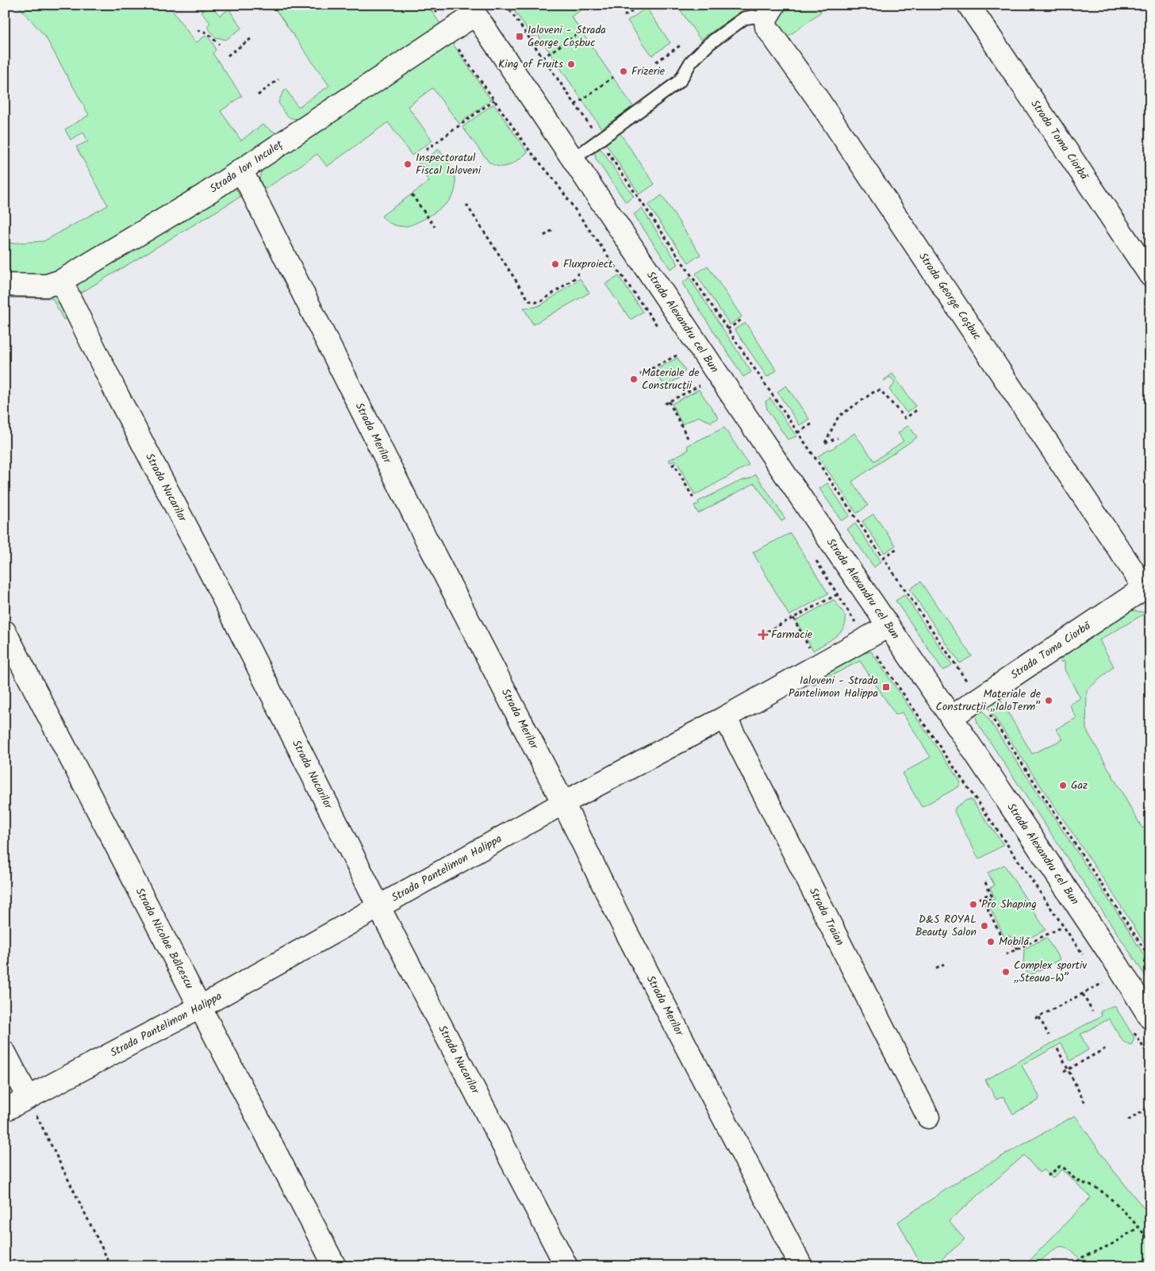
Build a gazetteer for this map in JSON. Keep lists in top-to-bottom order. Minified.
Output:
{"streets":{"street":["Strada Toma Ciorbă","Strada Ion Inculeț","Strada George Coșbuc","Strada Alexandru cel Bun","Strada Merilor","Strada Nucarilor","Strada Pantelimon Halippa","Strada Traian","Strada Nicolae Bălcescu"]},"crossings":[["Strada Toma Ciorbă","Strada George Coșbuc"],["Strada Toma Ciorbă","Strada Alexandru cel Bun"],["Strada Ion Inculeț","Strada Alexandru cel Bun"],["Strada Ion Inculeț","Strada Merilor"],["Strada Ion Inculeț","Strada Nucarilor"],["Strada Alexandru cel Bun","Strada Pantelimon Halippa"],["Strada Merilor","Strada Pantelimon Halippa"],["Strada Nucarilor","Strada Pantelimon Halippa"],["Strada Pantelimon Halippa","Strada Traian"],["Strada Pantelimon Halippa","Strada Nicolae Bălcescu"]],"places":{"transit":["Ialoveni - Strada George Coșbuc","Ialoveni - Strada Pantelimon Halippa"],"other":["King of Fruits","Frizerie","Inspectoratul Fiscal Ialoveni","Fluxproiect","Materiale de Construcții","Materiale de Construcții „IaloTerm”","Gaz","Pro Shaping","D&S ROYAL Beauty Salon","Mobilă","Complex sportiv „Steaua-W”"],"health":["Farmacie"]}}
